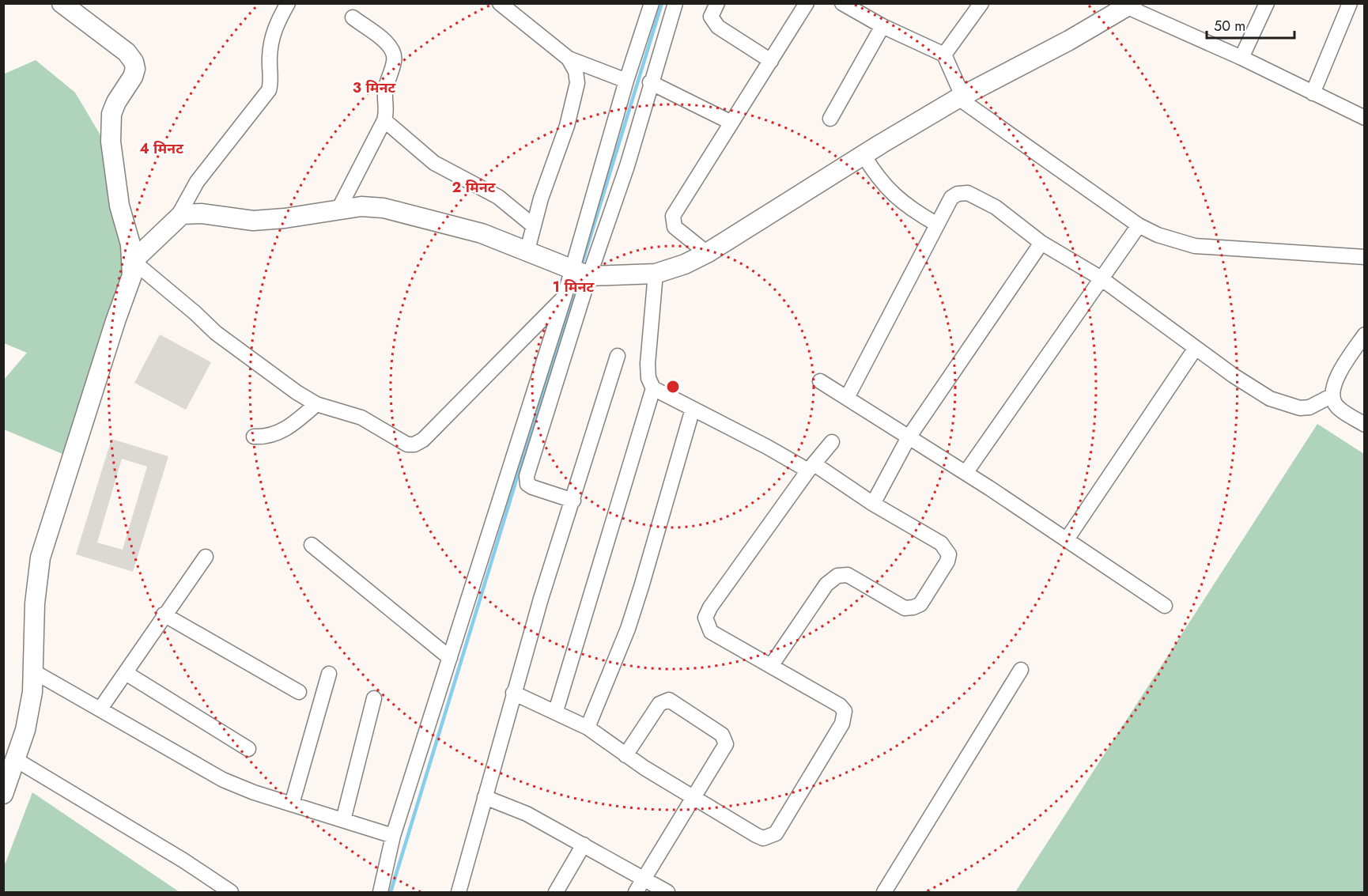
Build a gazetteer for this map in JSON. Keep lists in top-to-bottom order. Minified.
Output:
{"scale_bar":"50 m","rings":["3 मिनट","4 मिनट","2 मिनट","1 मिनट"]}
